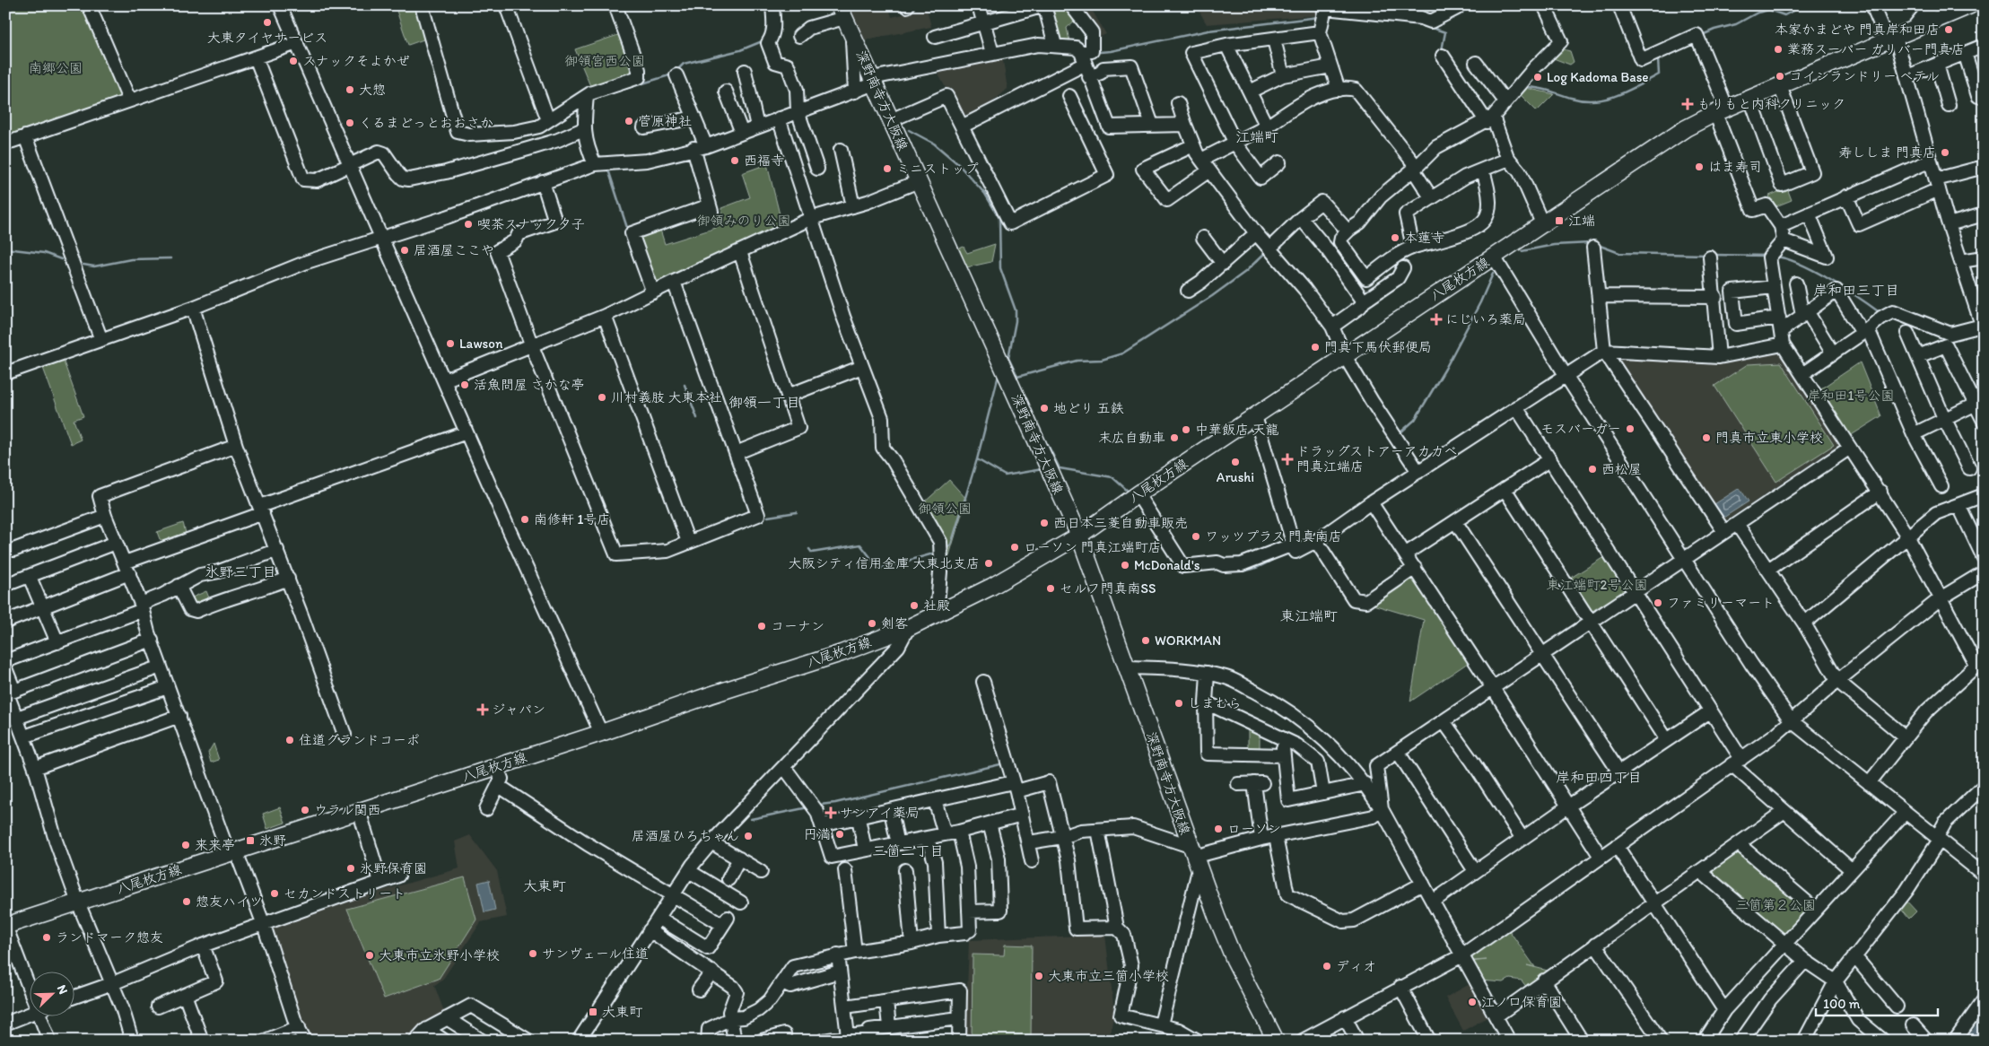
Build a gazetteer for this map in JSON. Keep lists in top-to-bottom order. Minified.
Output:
{"streets":{"main road":["深野南寺方大阪線","八尾枚方線"]},"crossings":[["深野南寺方大阪線","八尾枚方線"]],"districts":["江端町","岸和田三丁目","御領一丁目","氷野三丁目","東江端町","岸和田四丁目","三箇二丁目","大東町"],"parks":["御領宮西公園","南郷公園","御領みのり公園","岸和田1号公園","御領公園","東江端町2号公園","三箇第２公園"],"places":{"other":["大東タイヤサービス","本家かまどや 門真岸和田店","業務スーパー ガリバー門真店","スナックそよかぜ","コインランドリー ベテル","Log Kadoma Base","大惣","菅原神社","くるまどっとおおさか","寿ししま 門真店","西福寺","はま寿司","ミニストップ","喫茶スナック夕子","本蓮寺","居酒屋ここや","Lawson","門真下馬伏郵便局","活魚問屋 さかな亭","川村義肢 大東本社","地どり 五鉄","モスバーガー","中華飯店 天龍","末広自動車","門真市立東小学校","Arushi","西松屋","南修軒 1号店","西日本三菱自動車販売","ワッツプラス 門真南店","ローソン 門真江端町店","大阪シティ信用金庫 大東北支店","McDonald's","セルフ門真南SS","ファミリーマート","社殿","剣客","コーナン","WORKMAN","しまむら","住道グランドコーポ","ウラル関西","ローソン","円満","居酒屋ひろちゃん","来来亭","氷野保育園","セカンドストリート","惣友ハイツ","ランドマーク惣友","サンヴェール住道","大東市立氷野小学校","ディオ","大東市立三箇小学校","江ノ口保育園"],"health":["もりもと内科クリニック","にじいろ薬局","ドラッグストアーアカカベ 門真江端店","ジャパン","サンアイ薬局"],"transit":["江端","氷野","大東町"]},"scale_bar":"100 m","north":"top right"}
